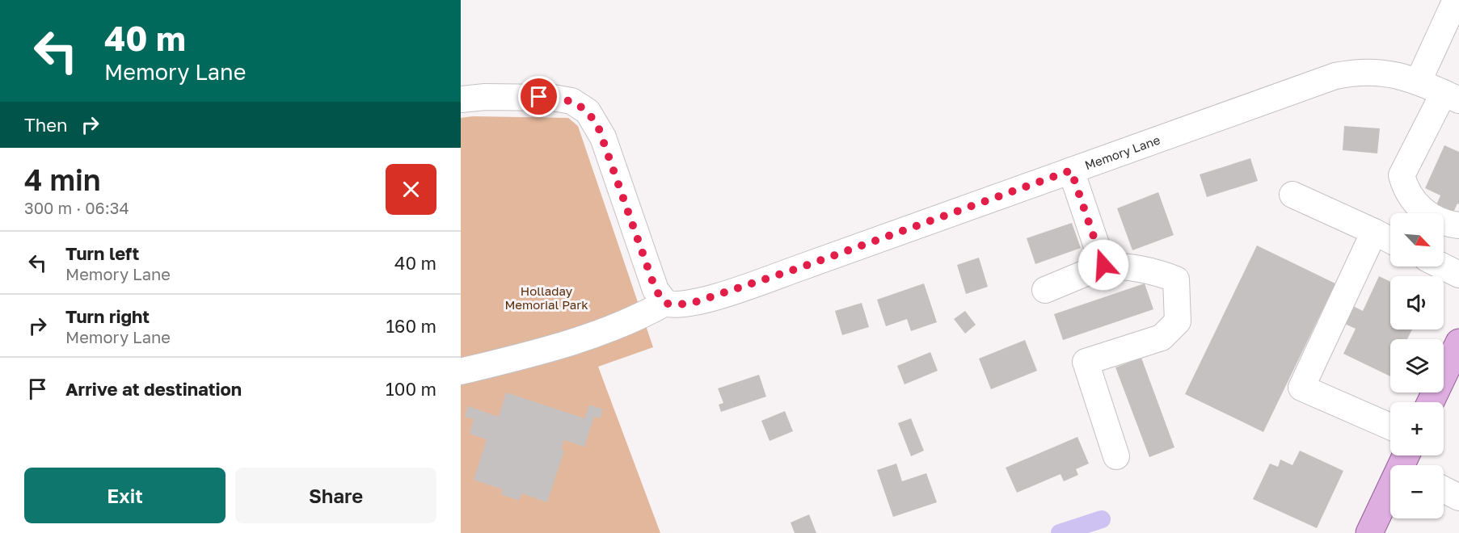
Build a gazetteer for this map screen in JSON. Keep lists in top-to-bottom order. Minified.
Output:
{"streets":{"street":["Memory Lane"]},"parks":["Holladay Memorial Park"],"north":"bottom right","page":{"turn":["40 m","Memory Lane"],"then":"Then","heading":["4 min","300 m · 06:34"],"map_buttons":["+","−"],"list":[{"name":"Turn left","note":"Memory Lane","value":"40 m"},{"name":"Turn right","note":"Memory Lane","value":"160 m"},{"name":"Arrive at destination","value":"100 m"}],"buttons":["Exit","Share"]}}
